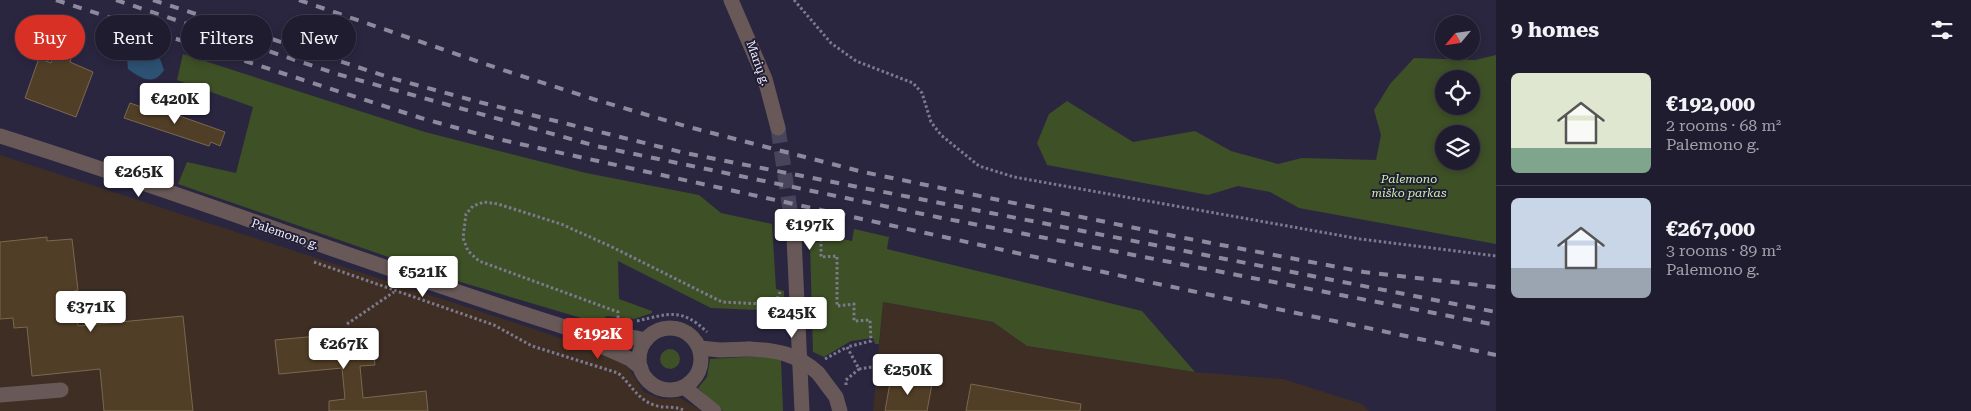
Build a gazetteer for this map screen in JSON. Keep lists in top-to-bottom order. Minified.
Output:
{"streets":{"street":["Marių g.","Palemono g."]},"parks":["Palemono miško parkas"],"north":"bottom left","page":{"heading":"9 homes","chip":["Buy","Rent","Filters","New"],"list":[{"name":"€192,000","note":"2 rooms · 68 m² · Palemono g."},{"name":"€267,000","note":"3 rooms · 89 m² · Palemono g."}],"price":["€420K","€265K","€197K","€521K","€371K","€245K","€192K","€267K","€250K"]}}
